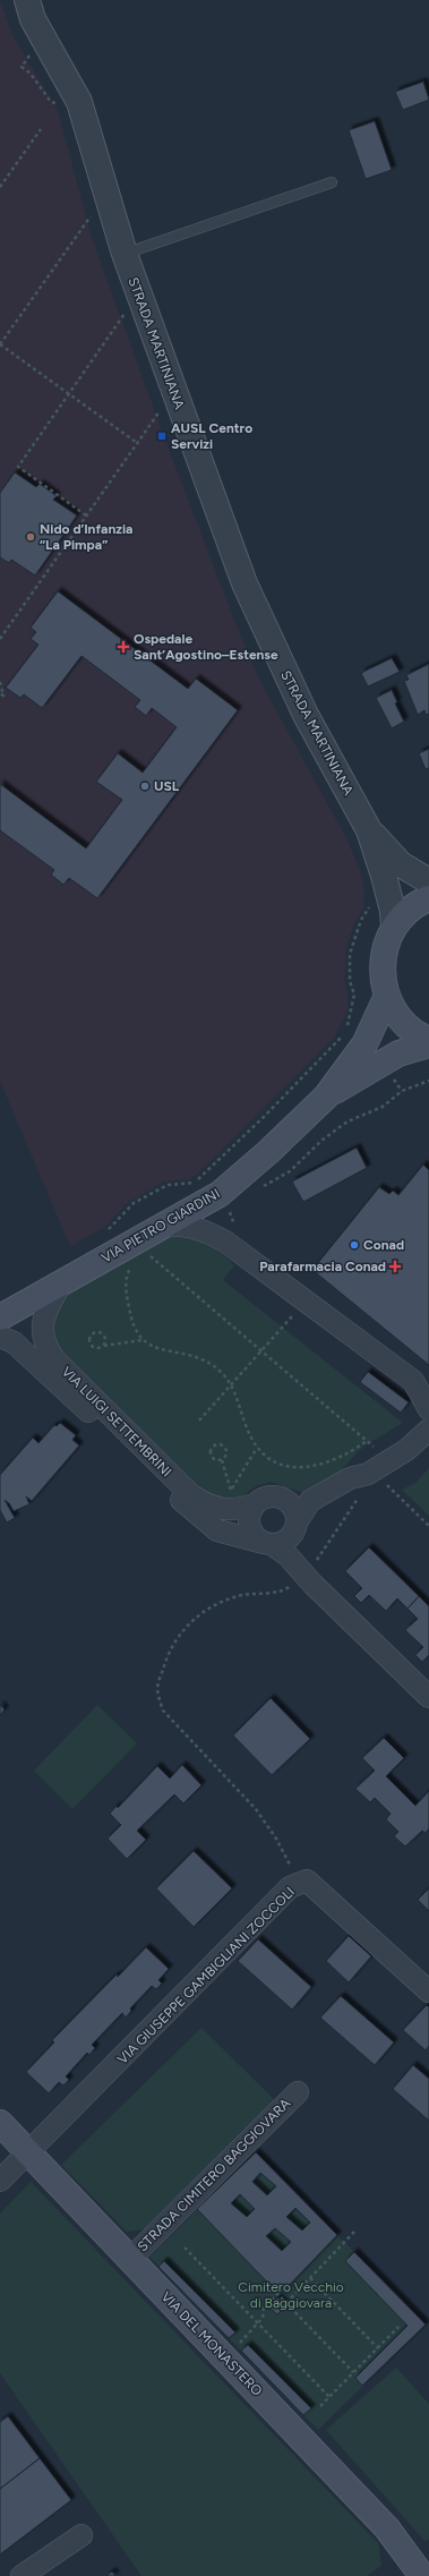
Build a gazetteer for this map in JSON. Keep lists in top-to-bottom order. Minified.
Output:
{"streets":{"main road":["VIA PIETRO GIARDINI","VIA DEL MONASTERO"],"street":["STRADA MARTINIANA","VIA LUIGI SETTEMBRINI","VIA GIUSEPPE GAMBIGLIANI ZOCCOLI","STRADA CIMITERO BAGGIOVARA"]},"crossings":[["VIA PIETRO GIARDINI","VIA LUIGI SETTEMBRINI"],["VIA GIUSEPPE GAMBIGLIANI ZOCCOLI","VIA DEL MONASTERO"],["STRADA CIMITERO BAGGIOVARA","VIA DEL MONASTERO"]],"parks":["Cimitero Vecchio di Baggiovara"],"places":{"transit":["AUSL Centro Servizi"],"other":["Nido d’Infanzia “La Pimpa”","USL","Conad"],"health":["Ospedale Sant’Agostino–Estense","Parafarmacia Conad"]}}
